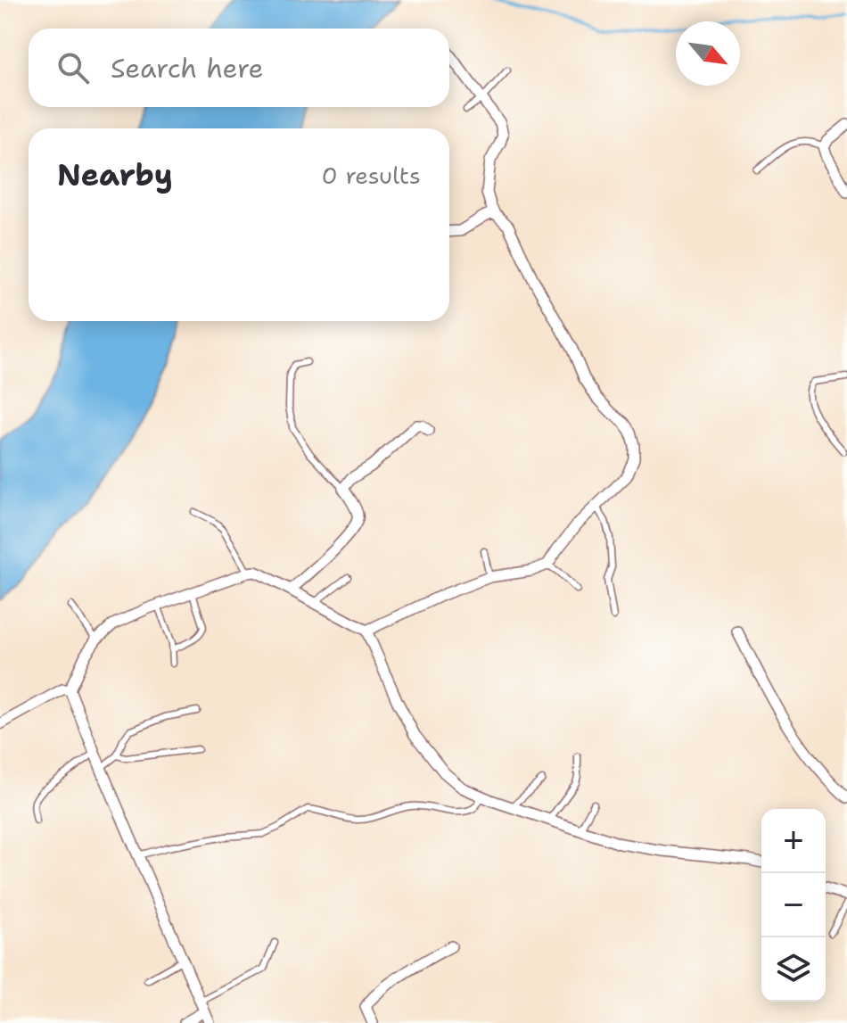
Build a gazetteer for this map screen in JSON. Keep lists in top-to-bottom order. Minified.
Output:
{"north":"bottom right","page":{"search":"Search here","heading":["Nearby","0 results"],"map_buttons":["+","−"]}}
